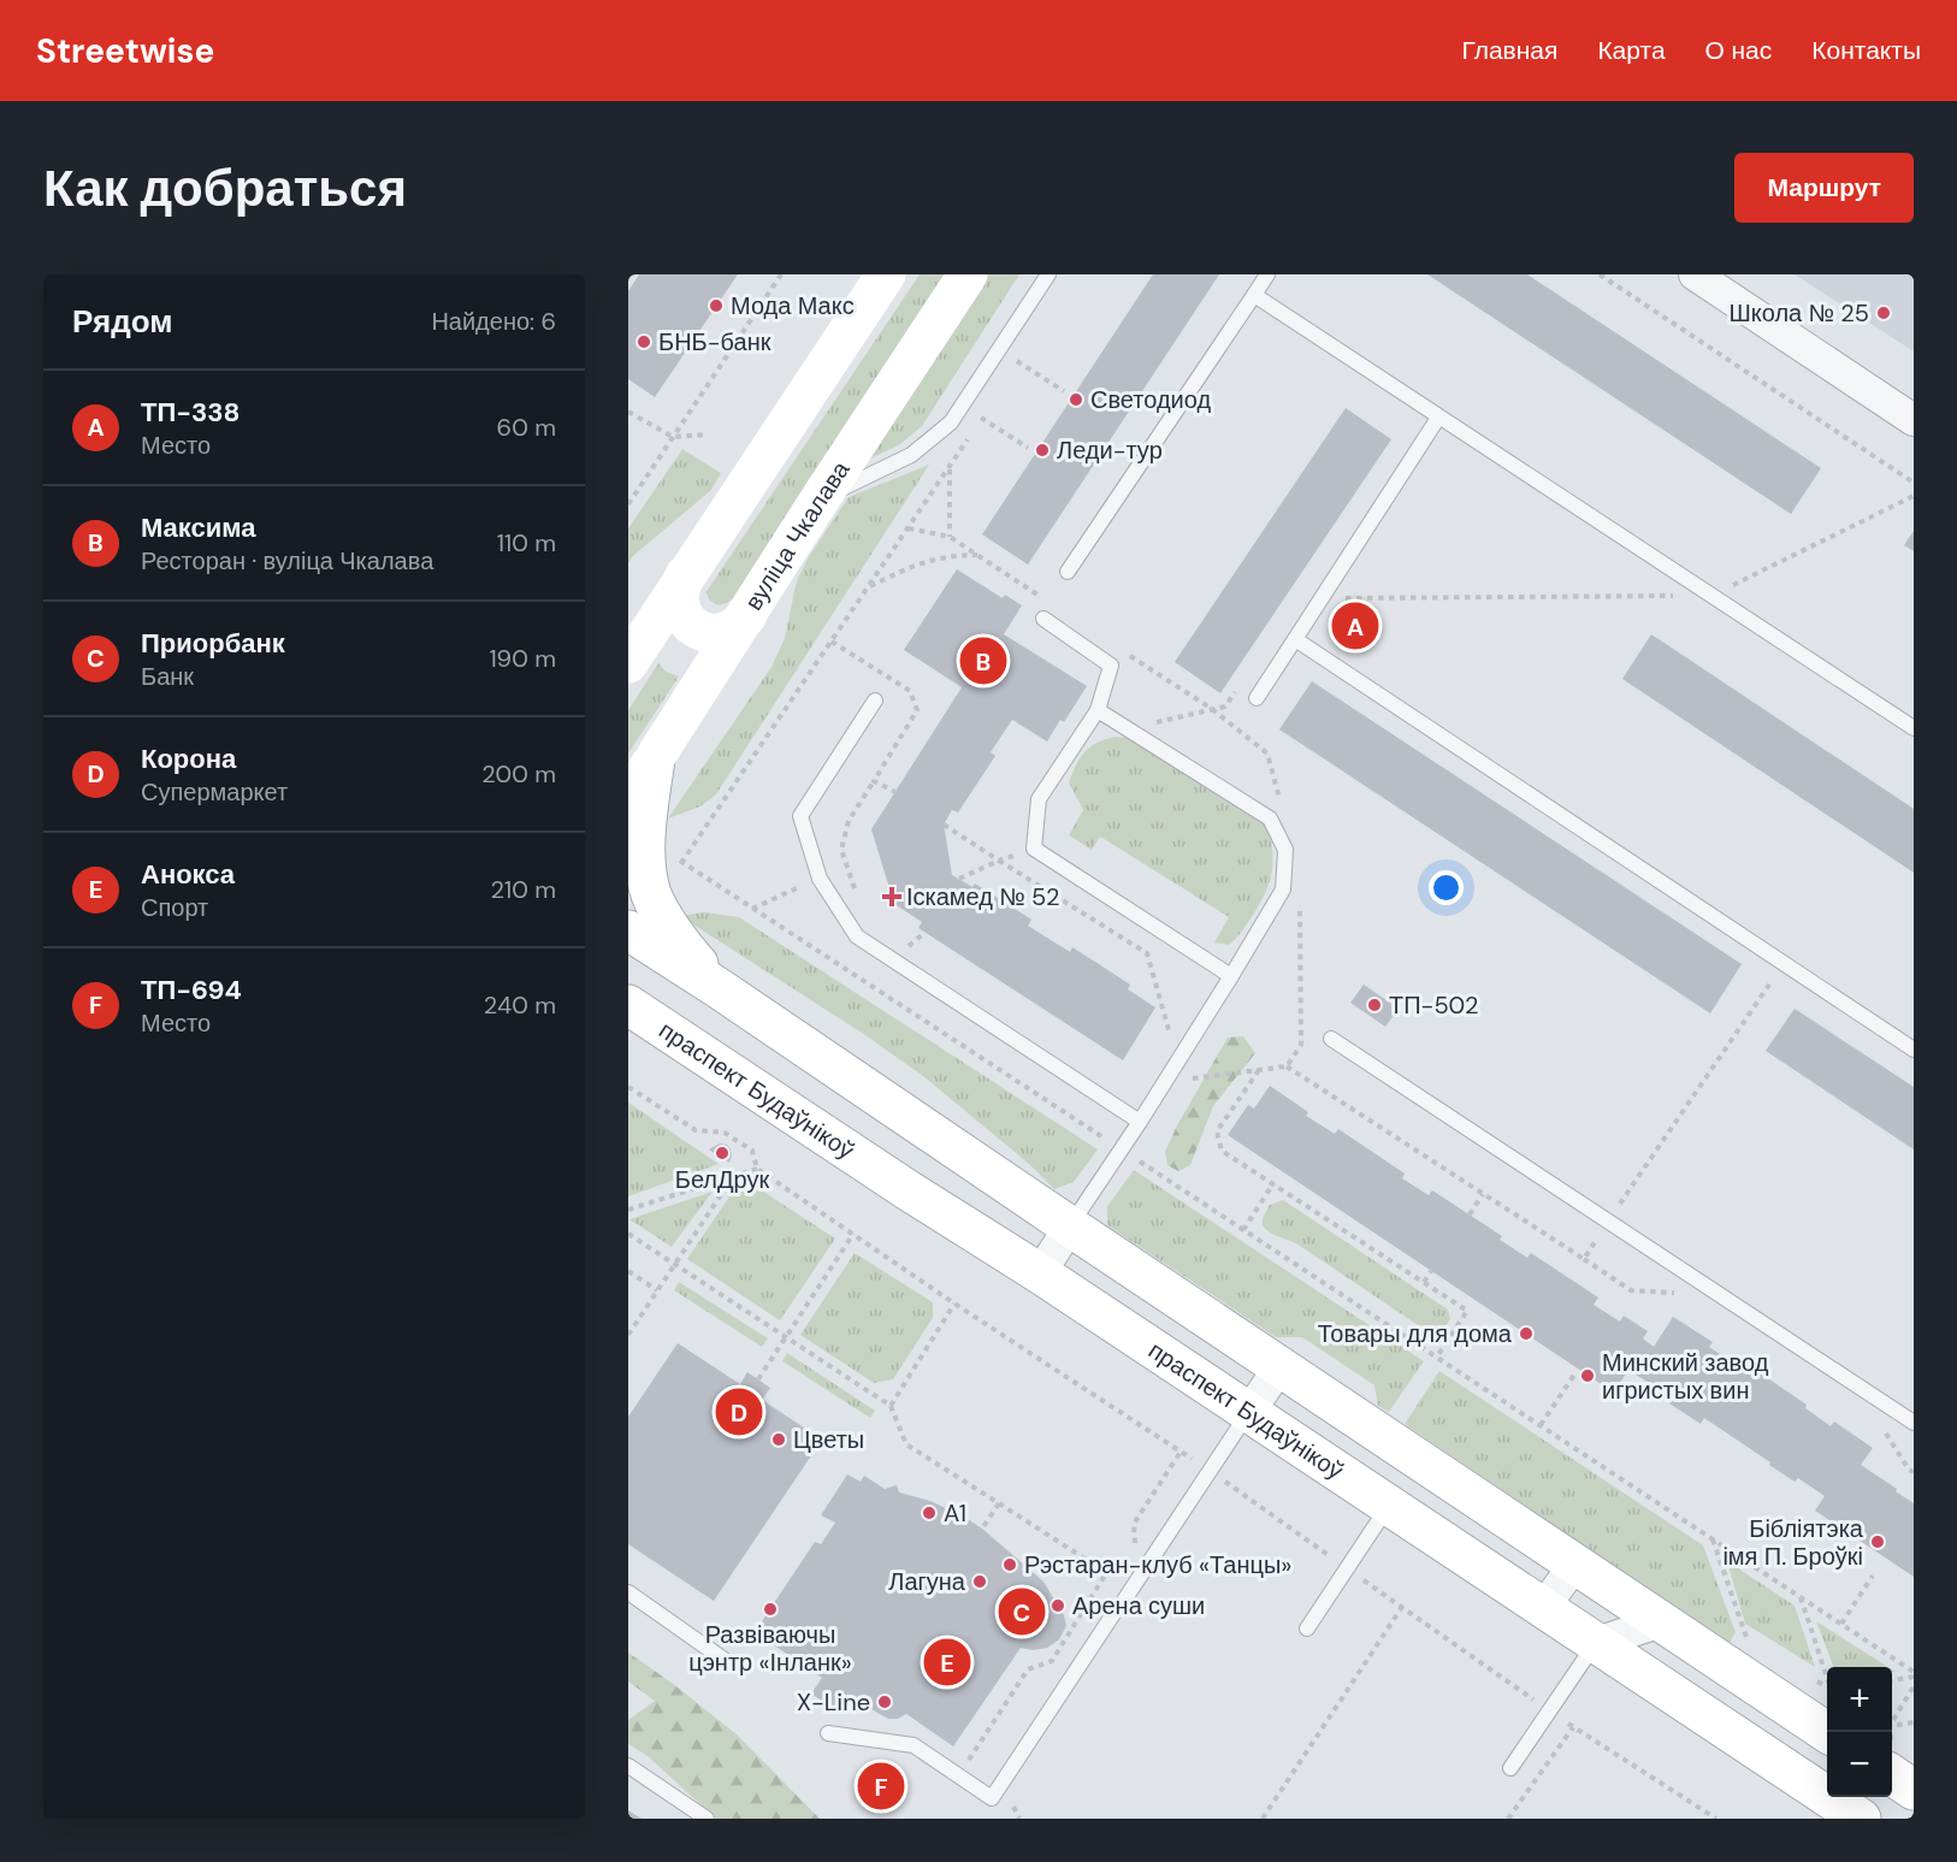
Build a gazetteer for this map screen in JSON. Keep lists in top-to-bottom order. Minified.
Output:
{"streets":{"main road":["вуліца Чкалава","праспект Будаўнікоў"]},"places":{"other":["Мода Макс","Школа № 25","БНБ-банк","Светодиод","Леди-тур","ТП-502","БелДрук","Товары для дома","Минский завод игристых вин","Цветы","A1","Бібліятэка імя П. Броўкі","Рэстаран-клуб «Танцы»","Лагуна","Арена суши","Развіваючы цэнтр «Інланк»","X-Line"],"health":["Іскамед № 52"]},"page":{"header":"Streetwise","nav":["Главная","Карта","О нас","Контакты"],"buttons":"Маршрут","title":"Как добраться","heading":["Рядом","Найдено: 6"],"list":[{"mark":"A","name":"ТП-338","note":"Место","value":"60 m"},{"mark":"B","name":"Максима","note":"Ресторан · вуліца Чкалава","value":"110 m"},{"mark":"C","name":"Приорбанк","note":"Банк","value":"190 m"},{"mark":"D","name":"Корона","note":"Супермаркет","value":"200 m"},{"mark":"E","name":"Анокса","note":"Спорт","value":"210 m"},{"mark":"F","name":"ТП-694","note":"Место","value":"240 m"}],"pins":["A","B","D","C","E","F"],"map_buttons":["+","−"]}}
